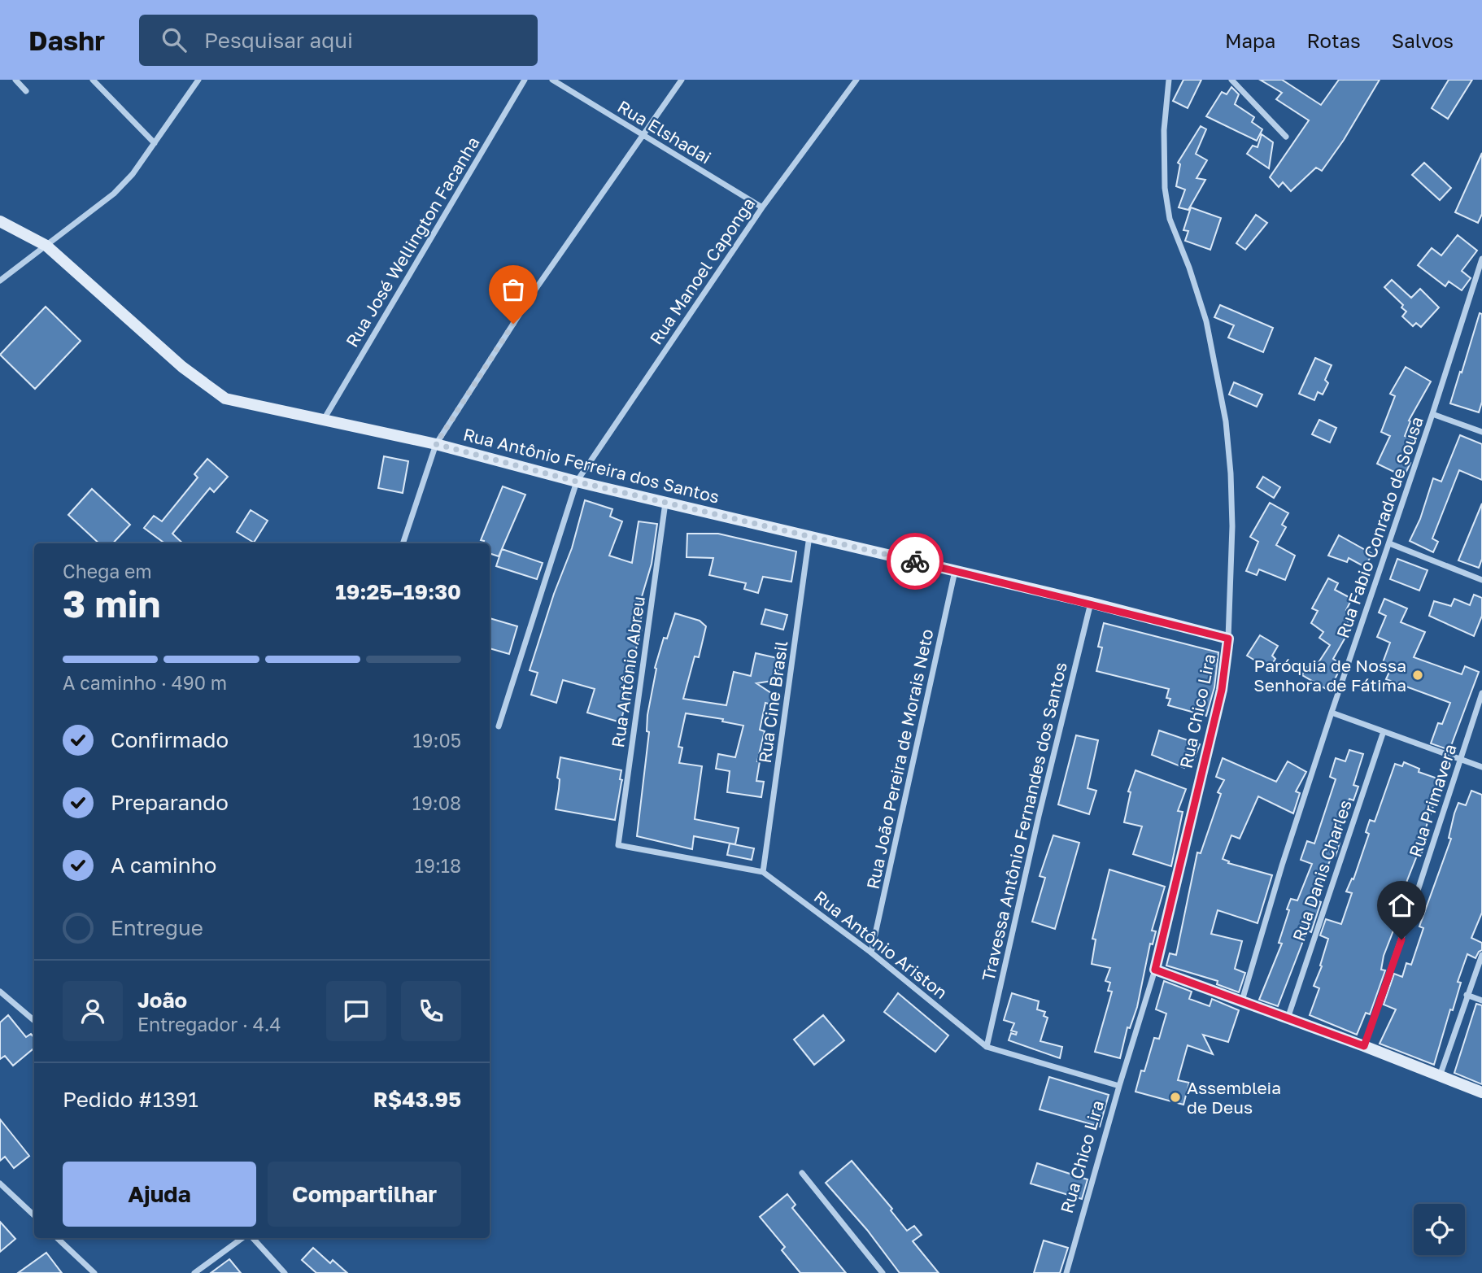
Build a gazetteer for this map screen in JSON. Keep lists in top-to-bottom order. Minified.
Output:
{"streets":{"street":["Rua Elshadai","Rua José Wellington Facanha","Rua Manoel Caponga","Rua Antônio Ferreira dos Santos","Rua Fabio Conrado de Sousa","Rua Antônio Abreu","Rua Cine Brasil","Rua Chico Lira","Rua João Pereira de Morais Neto","Rua Primavera","Travessa Antônio Fernandes dos Santos","Rua Danis Charles","Rua Antônio Ariston"]},"crossings":[["Rua Elshadai","Rua Manoel Caponga"],["Rua José Wellington Facanha","Rua Antônio Ferreira dos Santos"],["Rua Manoel Caponga","Rua Antônio Ferreira dos Santos"],["Rua Antônio Ferreira dos Santos","Rua Antônio Abreu"],["Rua Antônio Ferreira dos Santos","Rua Cine Brasil"],["Rua Antônio Ferreira dos Santos","Rua Chico Lira"],["Rua Antônio Ferreira dos Santos","Rua João Pereira de Morais Neto"],["Rua Antônio Ferreira dos Santos","Travessa Antônio Fernandes dos Santos"],["Rua Antônio Abreu","Rua Antônio Ariston"],["Rua Cine Brasil","Rua Antônio Ariston"],["Rua Chico Lira","Rua Antônio Ariston"],["Rua João Pereira de Morais Neto","Rua Antônio Ariston"],["Travessa Antônio Fernandes dos Santos","Rua Antônio Ariston"]],"places":["Paróquia de Nossa Senhora de Fátima","Assembleia de Deus"],"page":{"header":"Dashr","search":"Pesquisar aqui","nav":["Mapa","Rotas","Salvos"],"heading":["3 min","Chega em","19:25–19:30"],"panel":["João","Entregador · 4.4","Pedido #1391","R$43.95"],"bar":"A caminho · 490 m","list":[["Confirmado","19:05"],["Preparando","19:08"],["A caminho","19:18"],"Entregue"],"buttons":["Ajuda","Compartilhar"]}}
